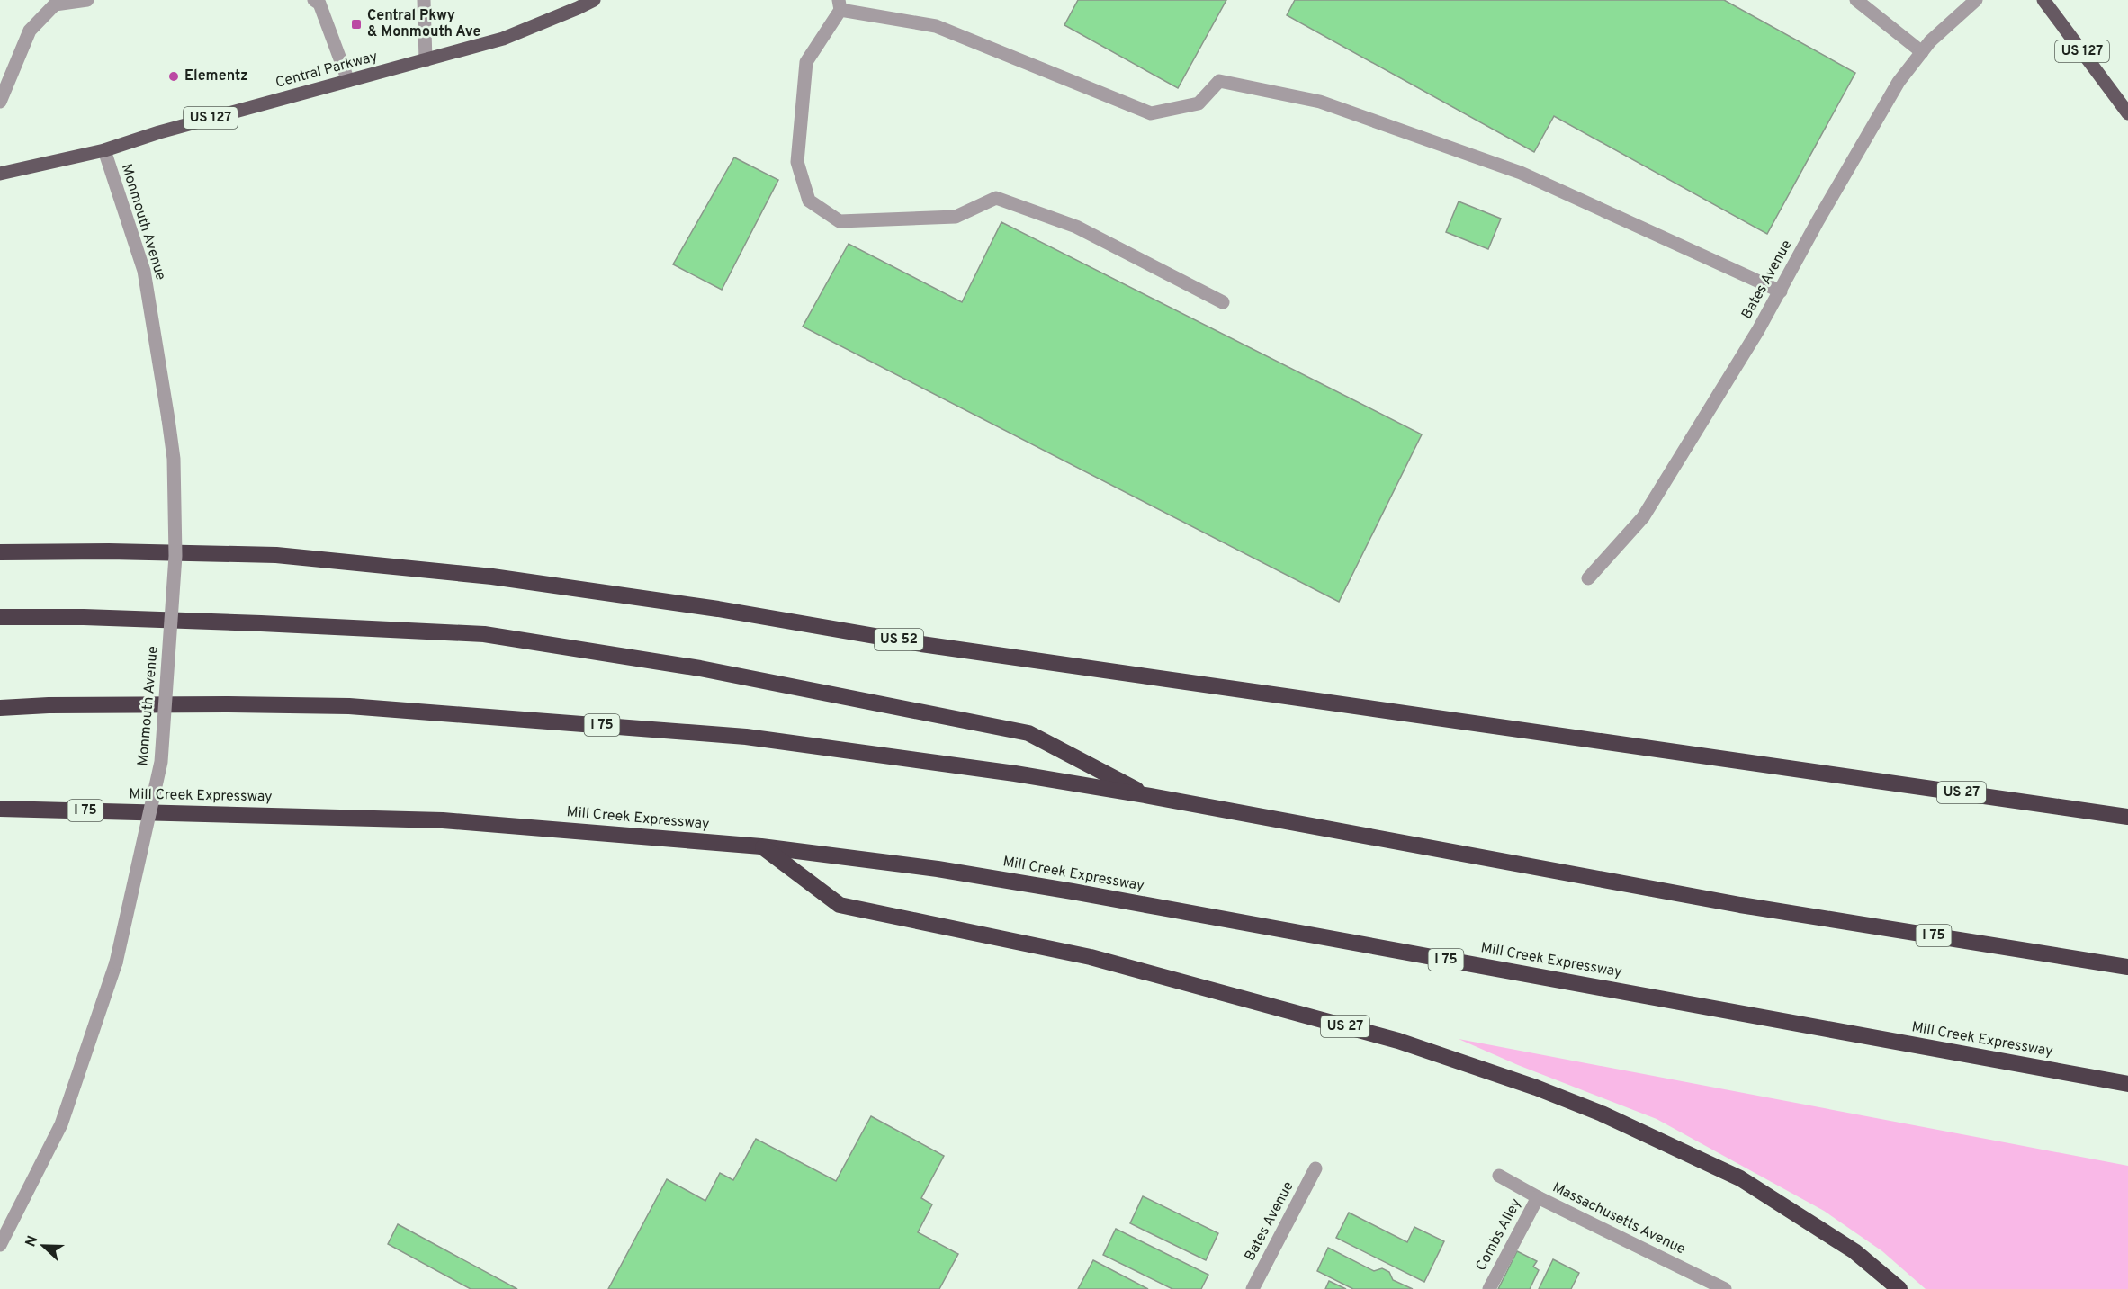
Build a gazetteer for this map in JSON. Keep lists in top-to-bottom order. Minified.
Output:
{"streets":{"highway":["US 52","I 75","US 27","Mill Creek Expressway"],"main road":["US 127","Central Parkway"],"street":["Monmouth Avenue","Bates Avenue","Massachusetts Avenue","Combs Alley"]},"crossings":[["Central Parkway","Monmouth Avenue"],["US 52","US 27"],["US 27","Mill Creek Expressway"],["Massachusetts Avenue","Combs Alley"]],"places":{"transit":["Central Pkwy & Monmouth Ave"],"other":["Elementz"]},"north":"left"}
